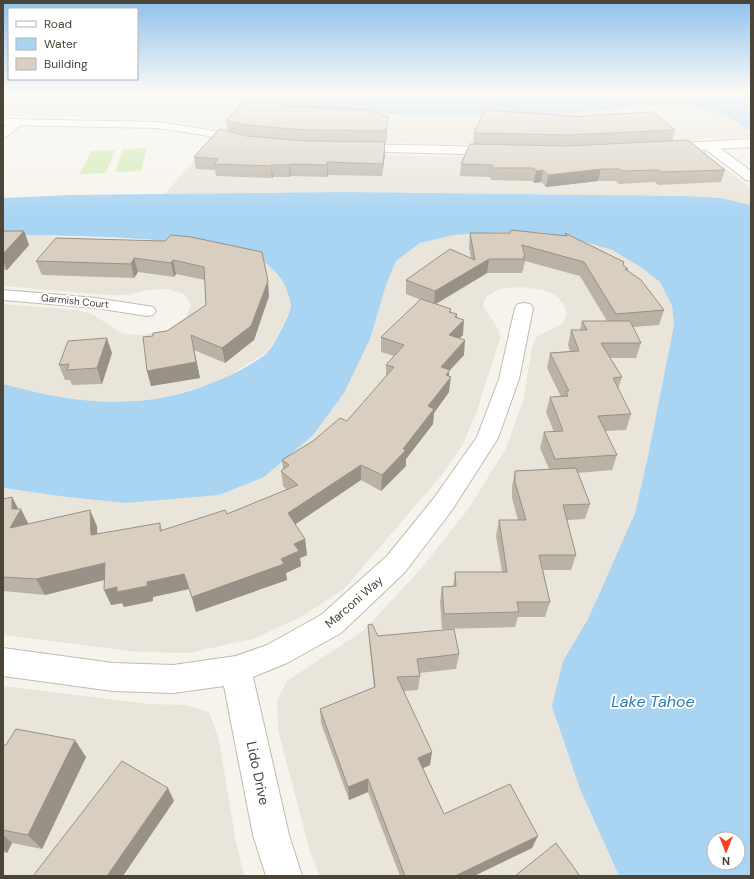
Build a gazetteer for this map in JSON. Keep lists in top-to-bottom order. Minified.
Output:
{"streets":{"street":["Garmish Court","Marconi Way","Lido Drive"]},"crossings":[["Marconi Way","Lido Drive"]],"water":["Lake Tahoe"],"legend":["Road","Water","Building"],"north":"bottom"}
